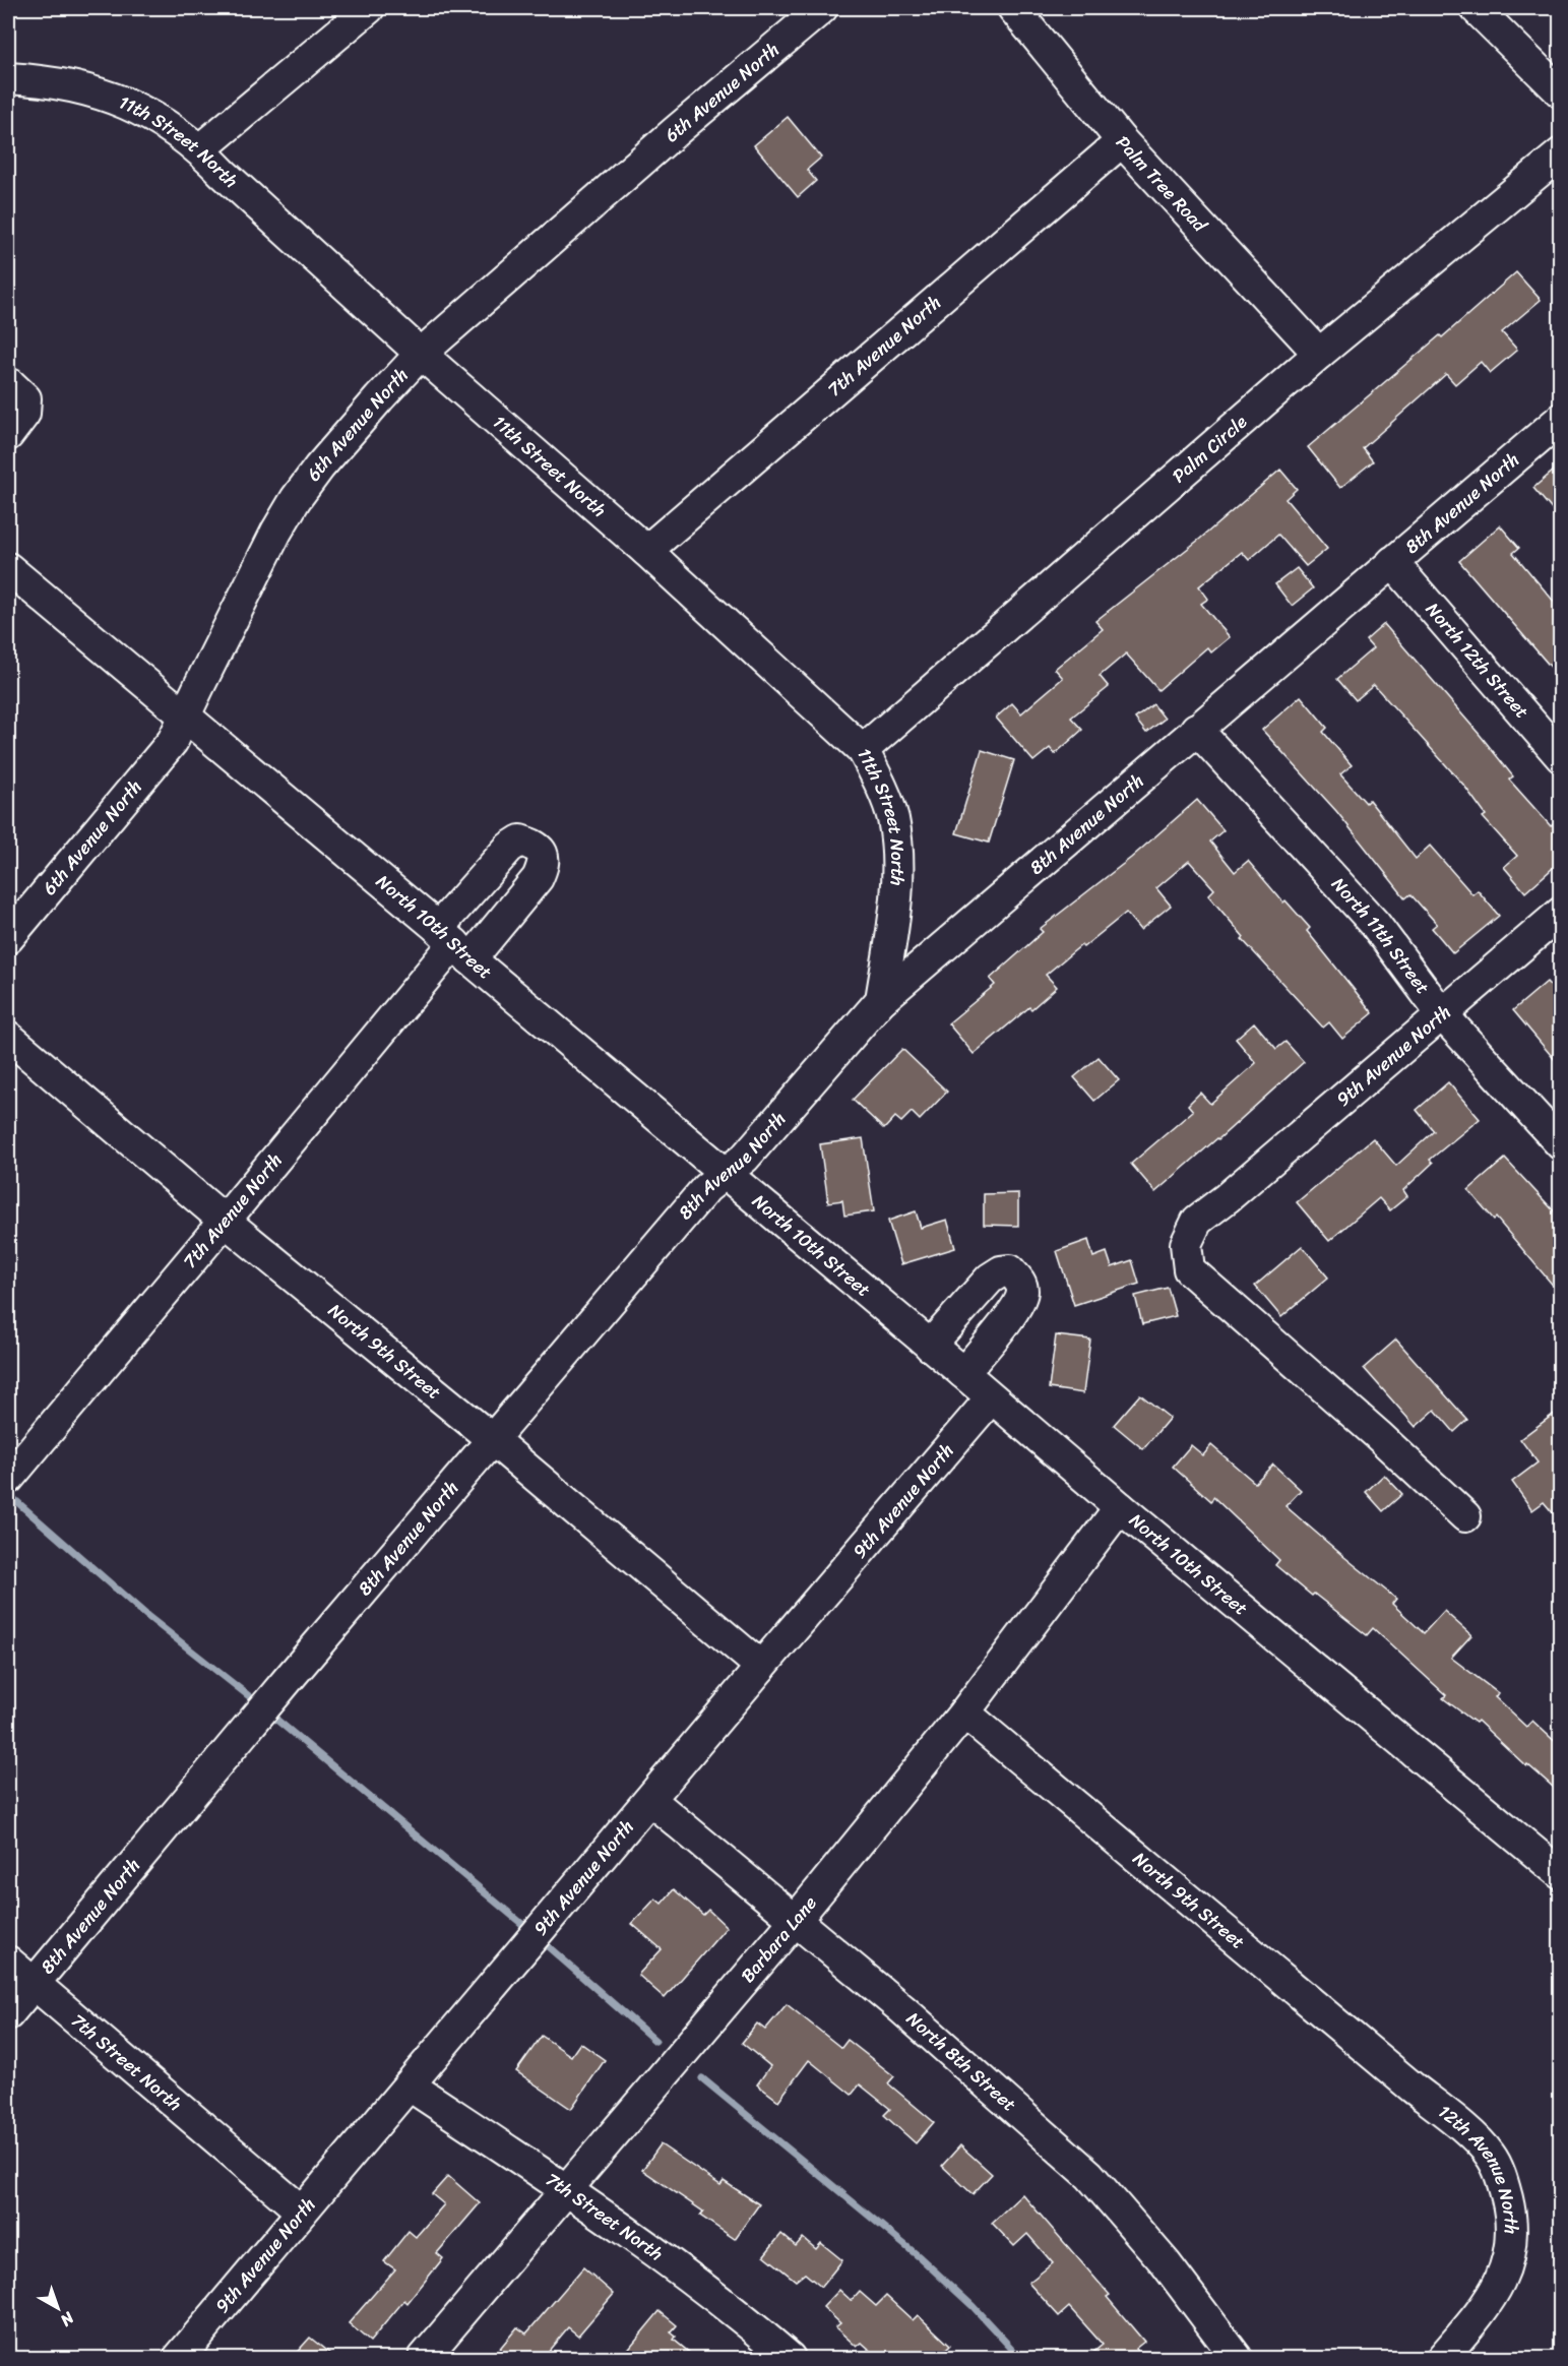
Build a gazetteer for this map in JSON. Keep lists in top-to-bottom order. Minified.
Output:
{"streets":{"street":["6th Avenue North","11th Street North","Palm Tree Road","7th Avenue North","Palm Circle","8th Avenue North","North 12th Street","North 10th Street","North 11th Street","9th Avenue North","North 9th Street","Barbara Lane","North 8th Street","7th Street North","12th Avenue North"]},"crossings":[["6th Avenue North","11th Street North"],["6th Avenue North","North 10th Street"],["11th Street North","7th Avenue North"],["11th Street North","Palm Circle"],["11th Street North","8th Avenue North"],["Palm Tree Road","7th Avenue North"],["Palm Tree Road","Palm Circle"],["7th Avenue North","North 10th Street"],["7th Avenue North","North 9th Street"],["8th Avenue North","North 12th Street"],["8th Avenue North","North 10th Street"],["8th Avenue North","North 11th Street"],["8th Avenue North","North 9th Street"],["8th Avenue North","7th Street North"],["North 10th Street","9th Avenue North"],["North 10th Street","Barbara Lane"],["North 11th Street","9th Avenue North"],["9th Avenue North","North 9th Street"],["9th Avenue North","North 8th Street"],["9th Avenue North","7th Street North"],["North 9th Street","Barbara Lane"],["North 9th Street","12th Avenue North"],["Barbara Lane","North 8th Street"],["Barbara Lane","7th Street North"]],"north":"bottom right"}
